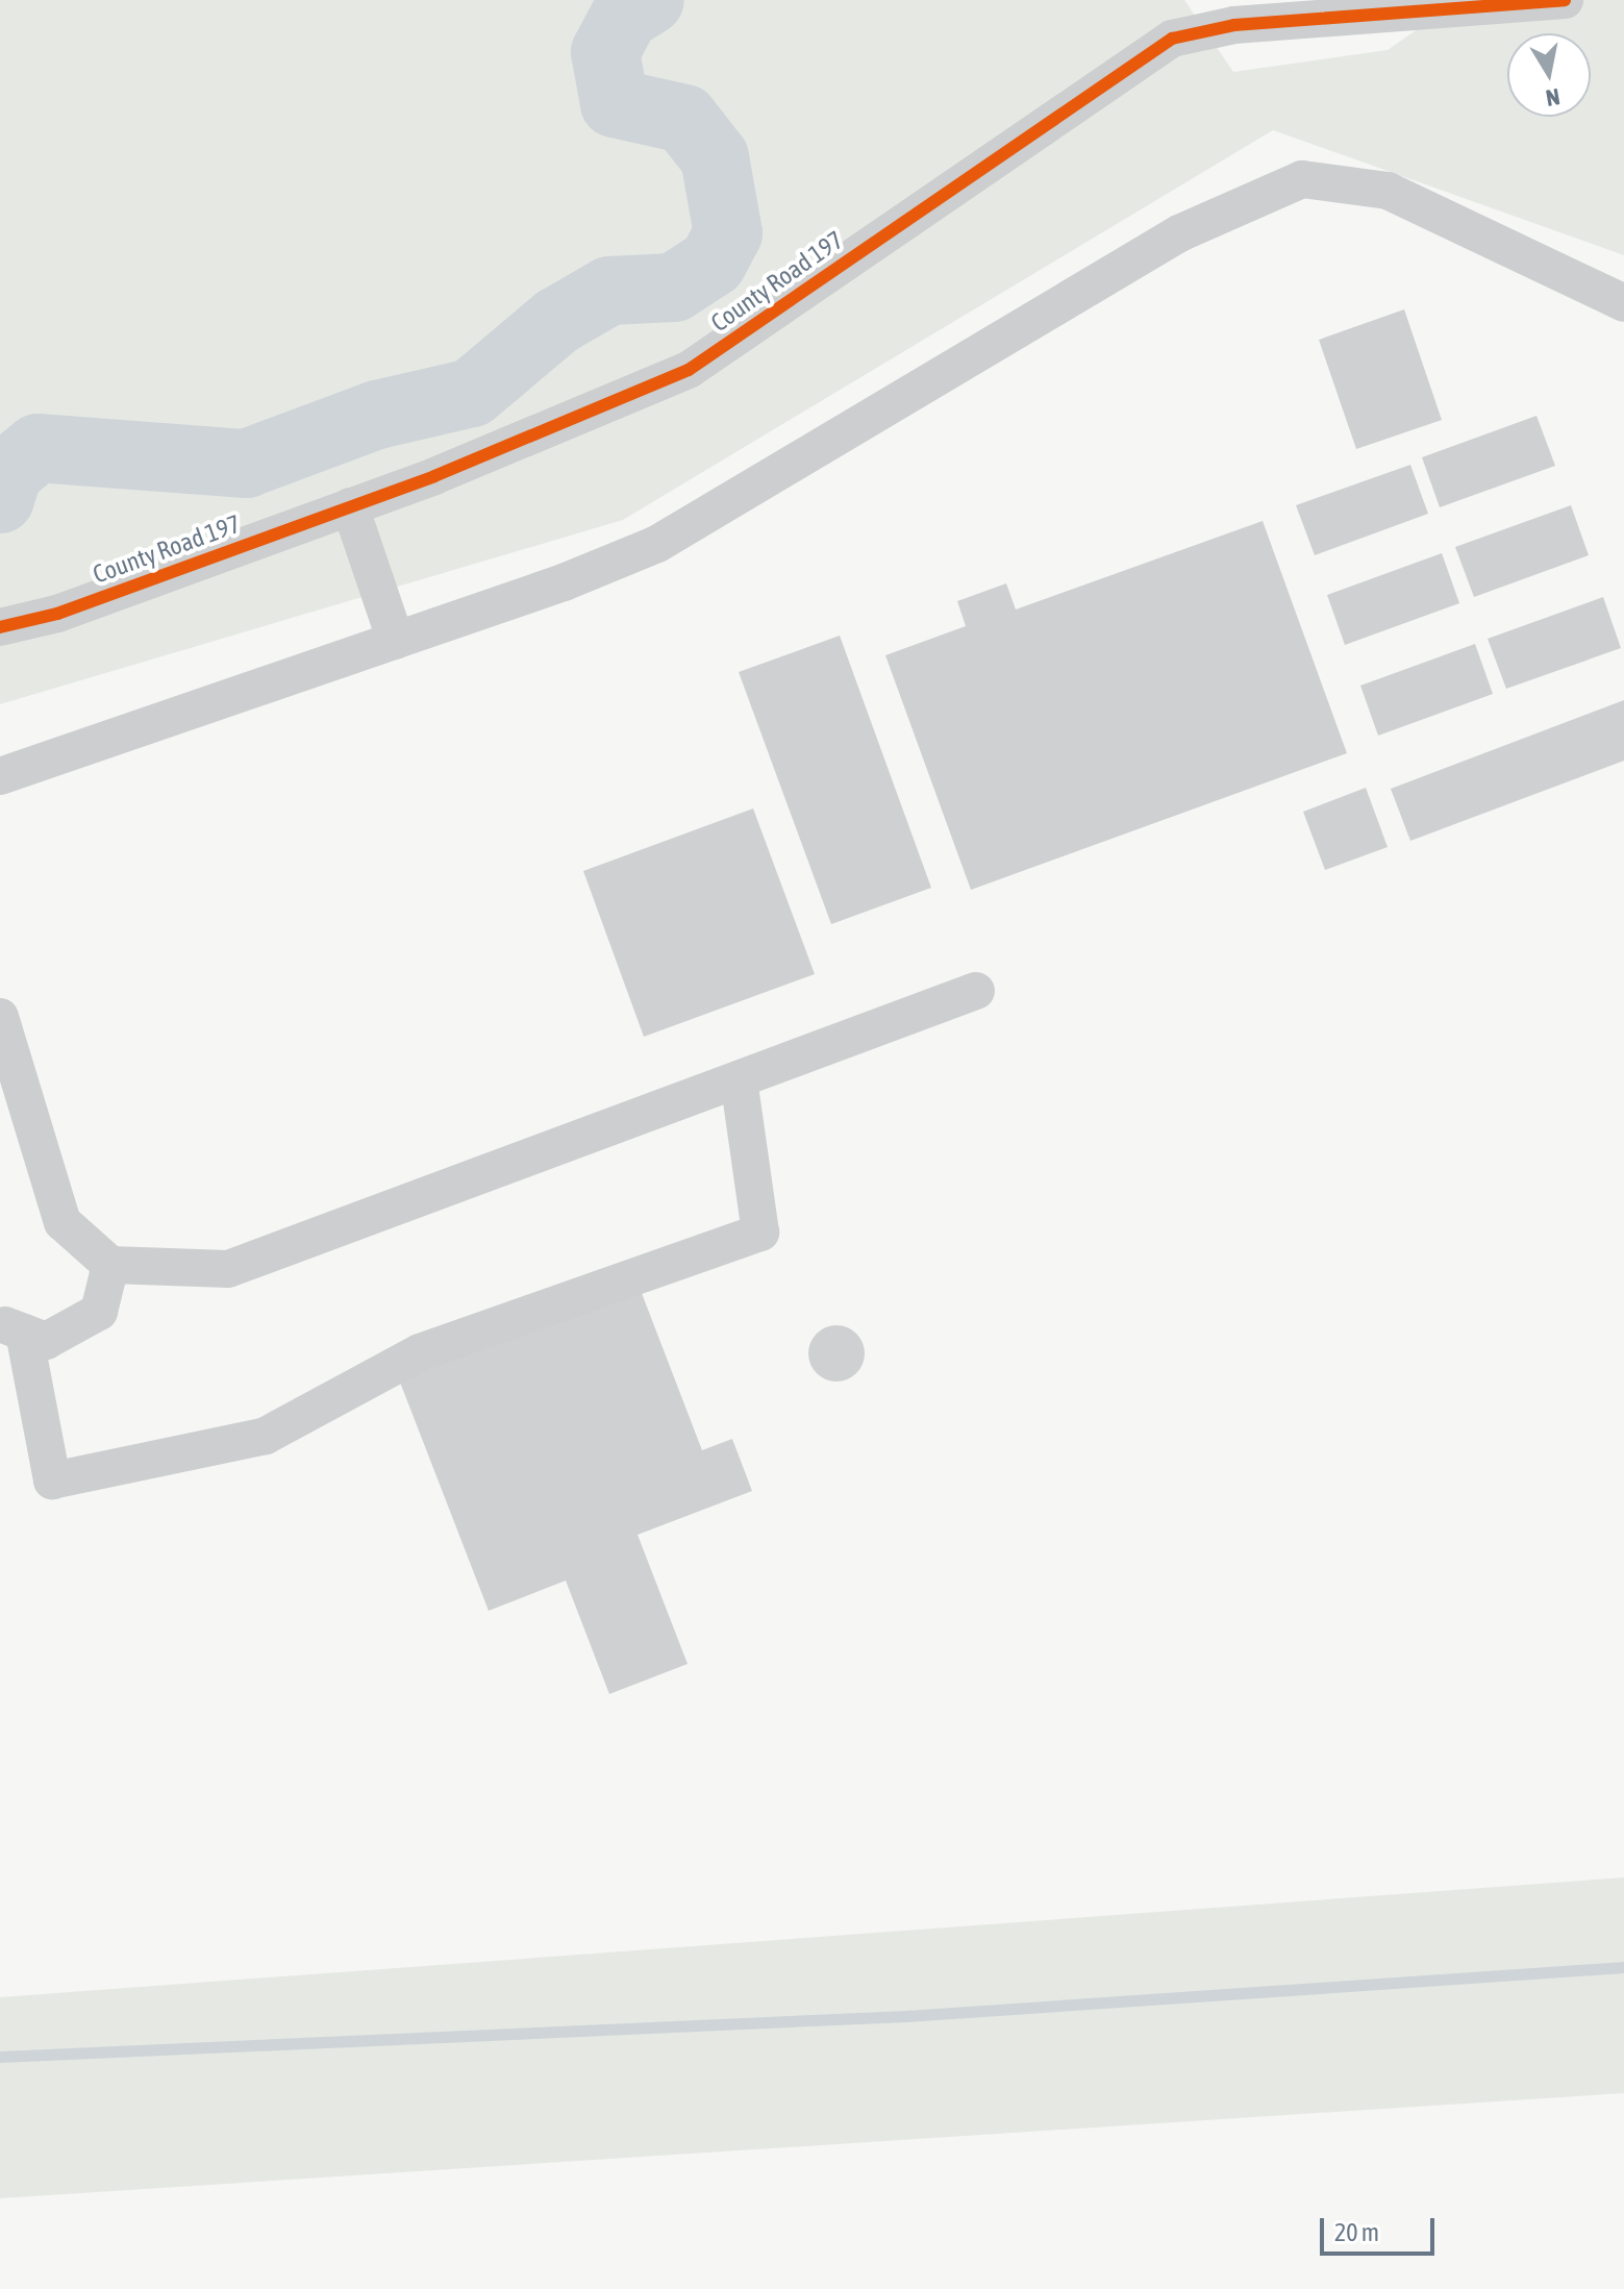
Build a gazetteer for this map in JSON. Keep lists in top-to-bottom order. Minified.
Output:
{"streets":{"street":["County Road 197"]},"scale_bar":"20 m","north":"bottom"}
